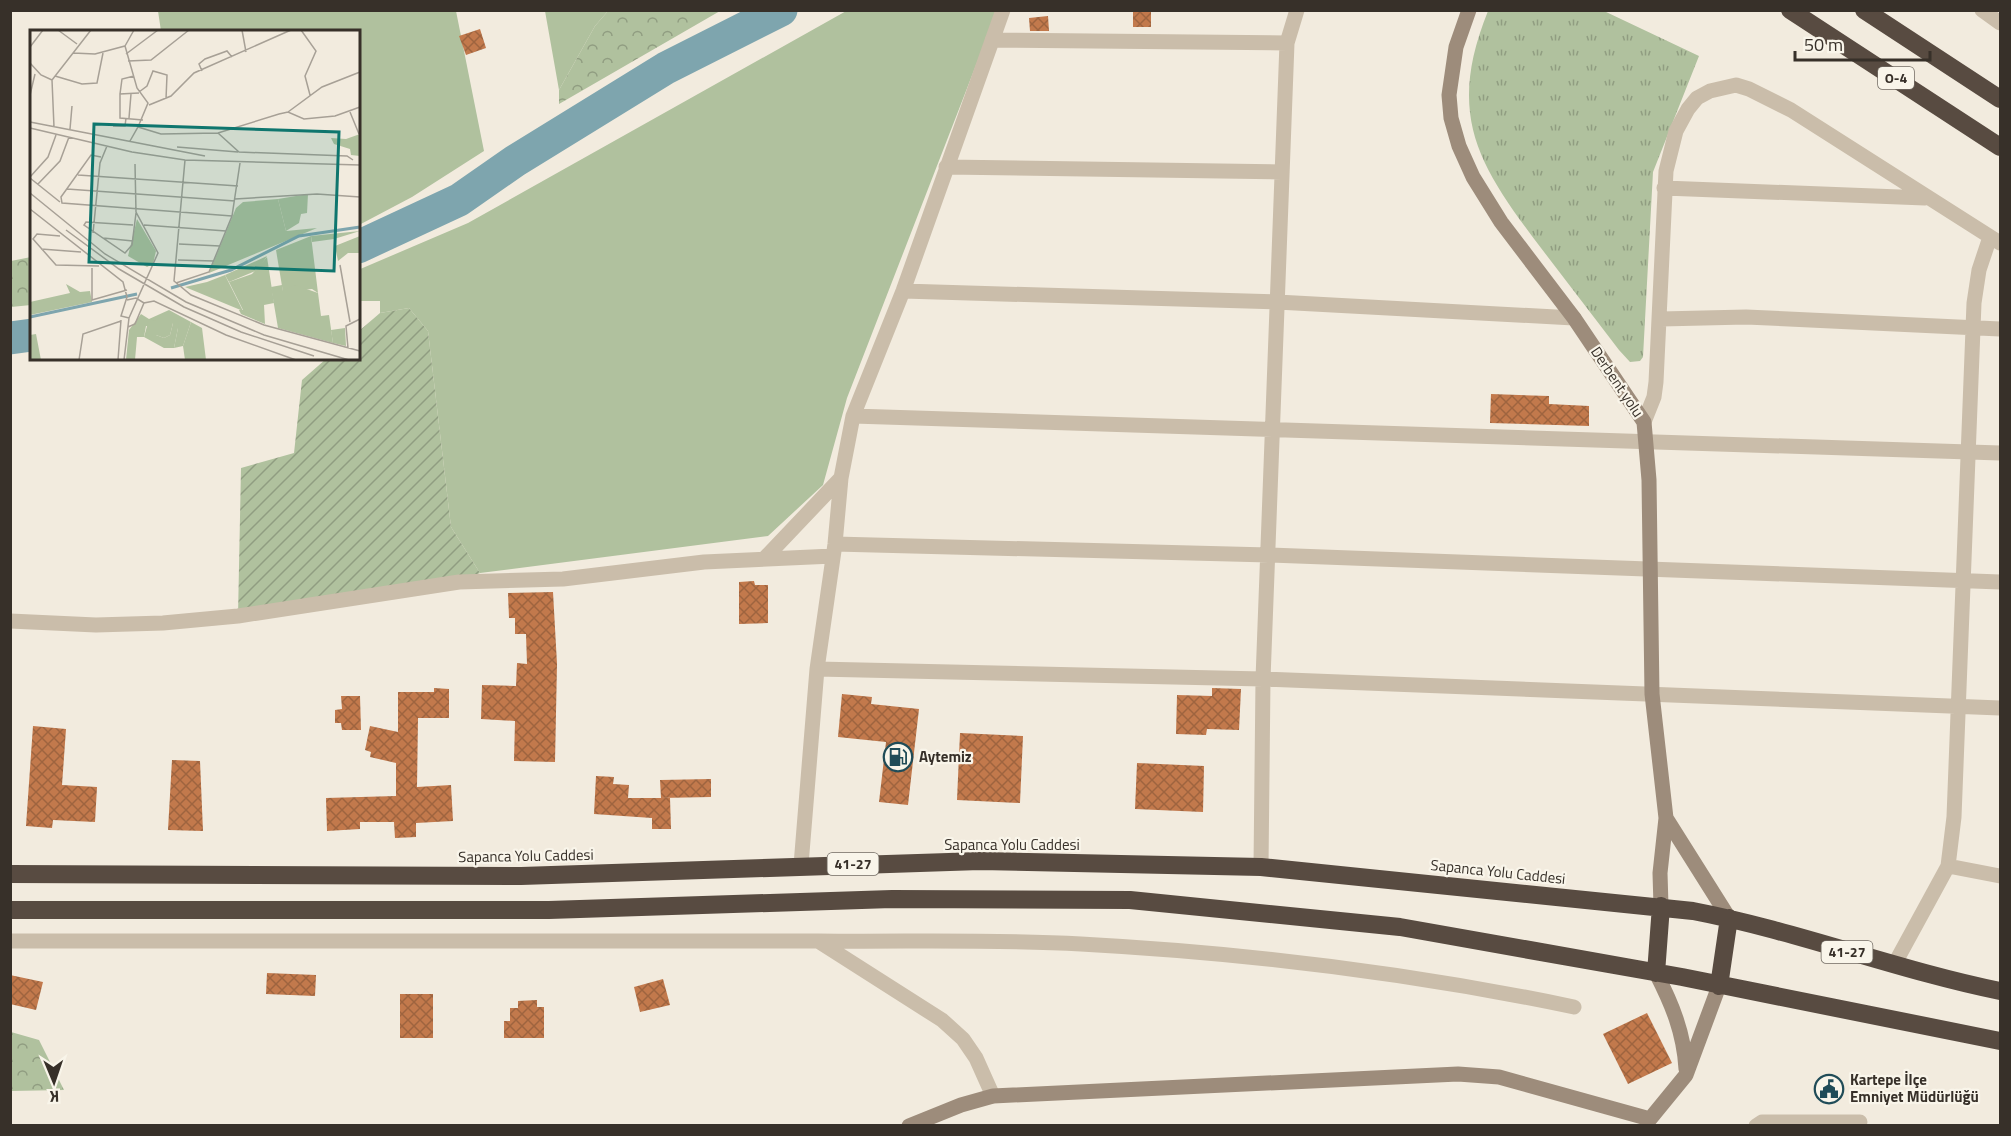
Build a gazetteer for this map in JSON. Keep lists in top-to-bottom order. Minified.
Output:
{"streets":{"highway":["O-4","Sapanca Yolu Caddesi","41-27"],"street":["Derbent yolu"]},"places":{"fuel station":["Aytemiz"],"public building":["Kartepe İlçe Emniyet Müdürlüğü"]},"scale_bar":"50 m","north":"bottom"}
